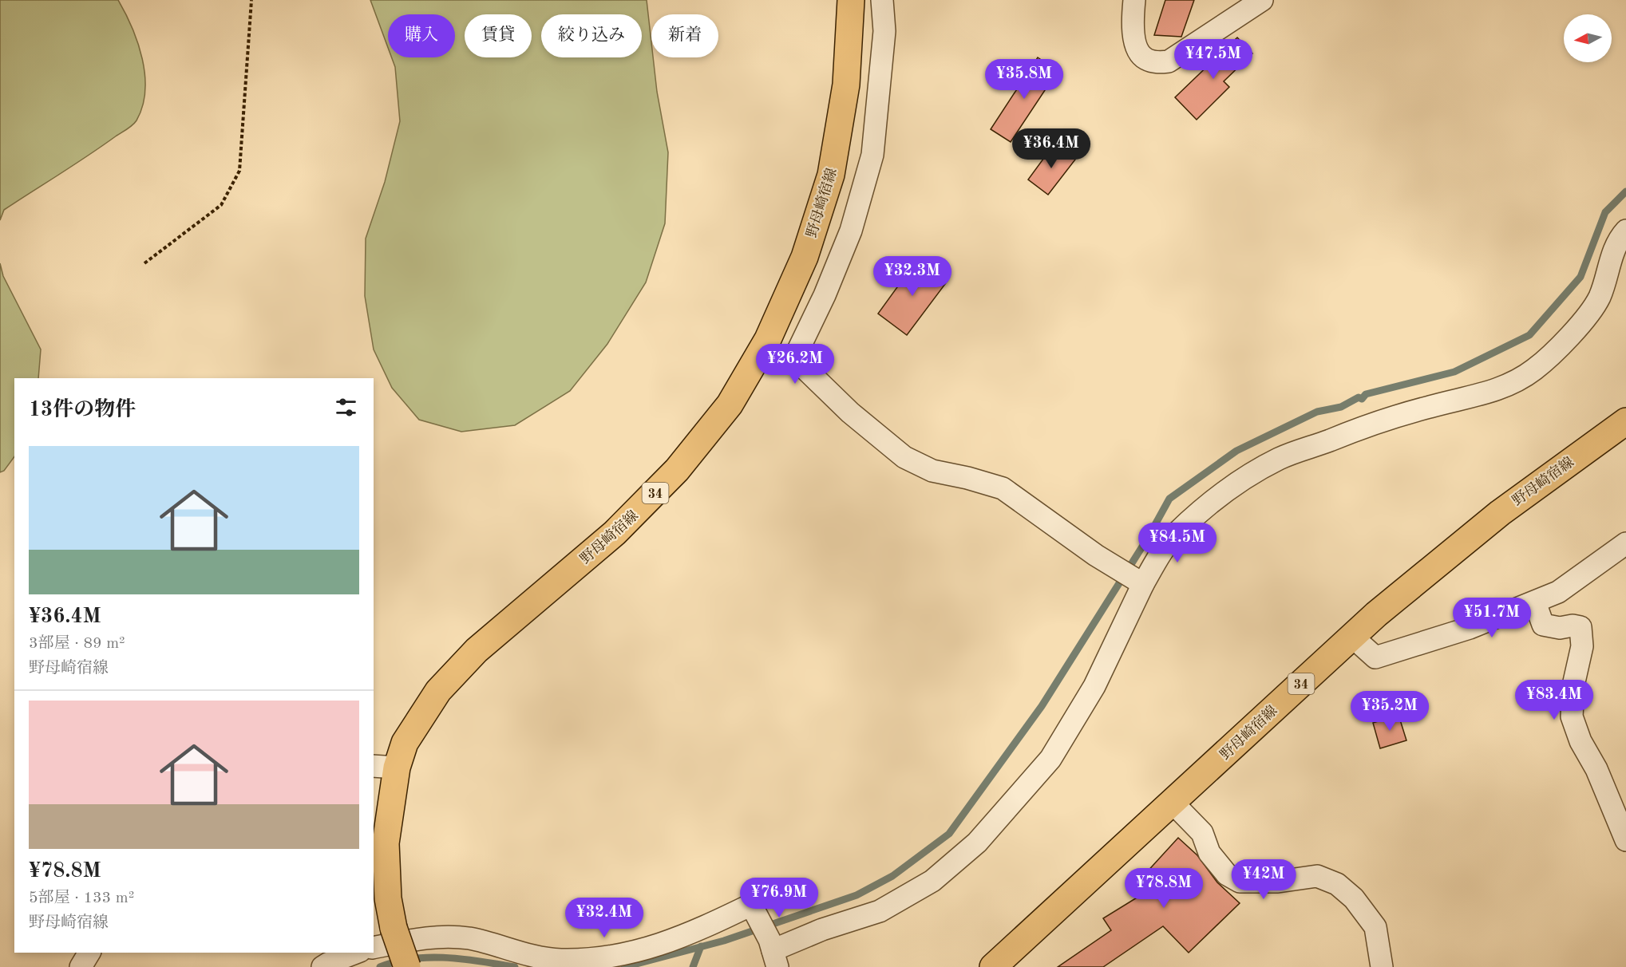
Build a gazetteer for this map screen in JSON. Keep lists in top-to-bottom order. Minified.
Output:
{"streets":{"main road":["野母崎宿線","34"]},"north":"left","page":{"chip":["購入","賃貸","絞り込み","新着"],"price":["¥47.5M","¥35.8M","¥36.4M","¥32.3M","¥26.2M","¥84.5M","¥51.7M","¥83.4M","¥35.2M","¥42M","¥78.8M","¥76.9M","¥32.4M"],"heading":"13件の物件","list":[{"name":"¥36.4M","note":"3部屋 · 89 m² · 野母崎宿線"},{"name":"¥78.8M","note":"5部屋 · 133 m² · 野母崎宿線"}]}}
